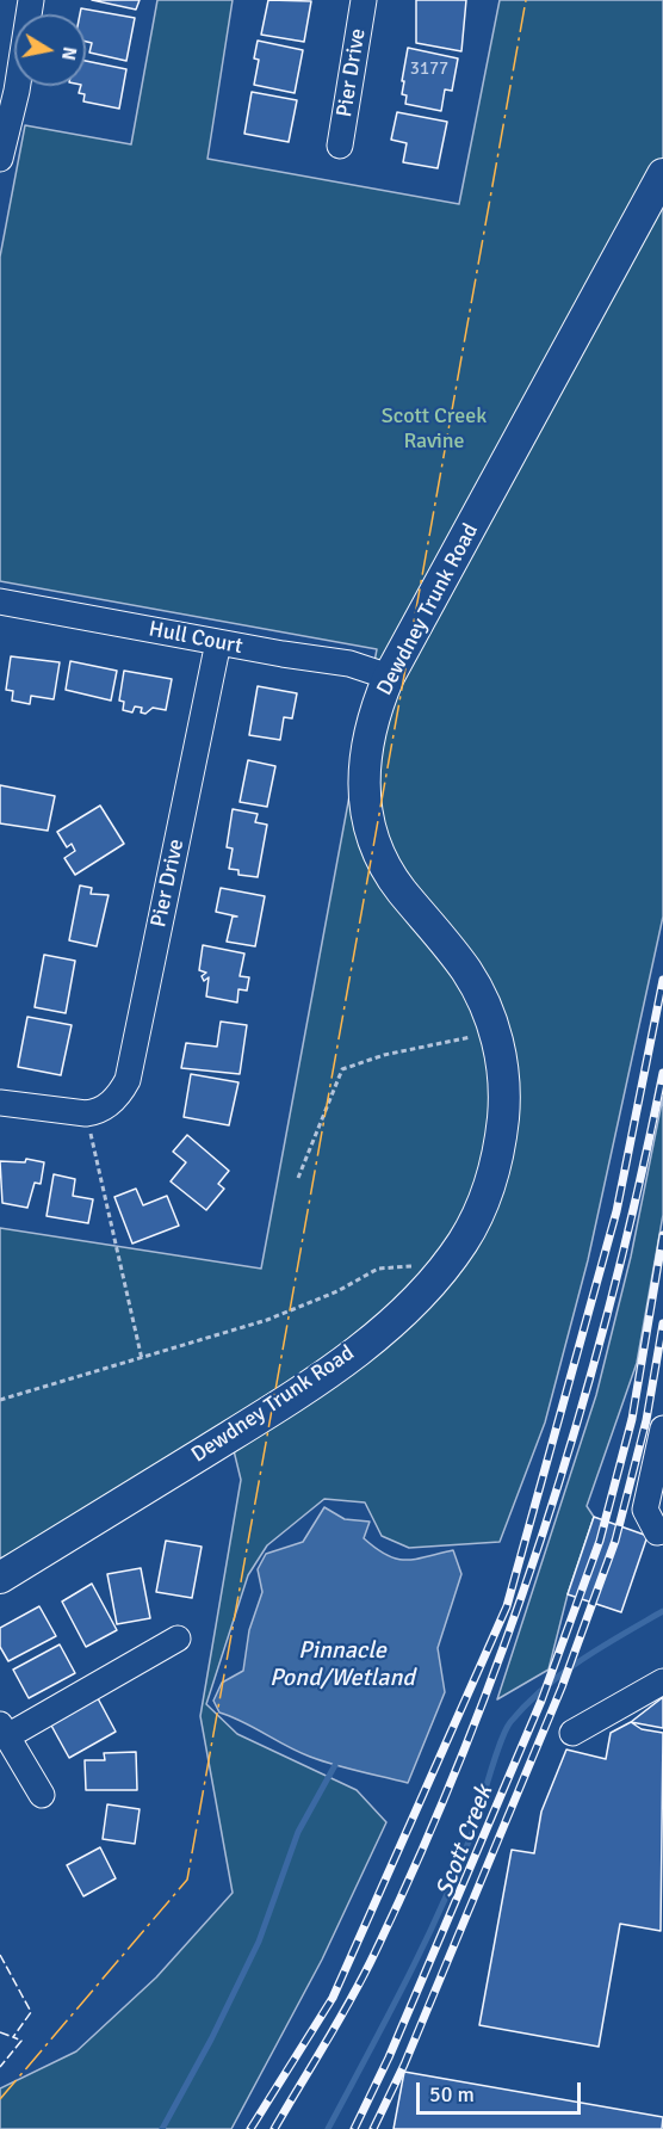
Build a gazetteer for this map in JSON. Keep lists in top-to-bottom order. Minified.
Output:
{"streets":{"main road":["Dewdney Trunk Road"],"street":["Pier Drive","Hull Court"]},"crossings":[["Pier Drive","Hull Court"],["Dewdney Trunk Road","Hull Court"]],"water":["Pinnacle Pond/Wetland","Scott Creek"],"parks":["Scott Creek Ravine"],"house_numbers":["3177"],"scale_bar":"50 m","north":"right"}
